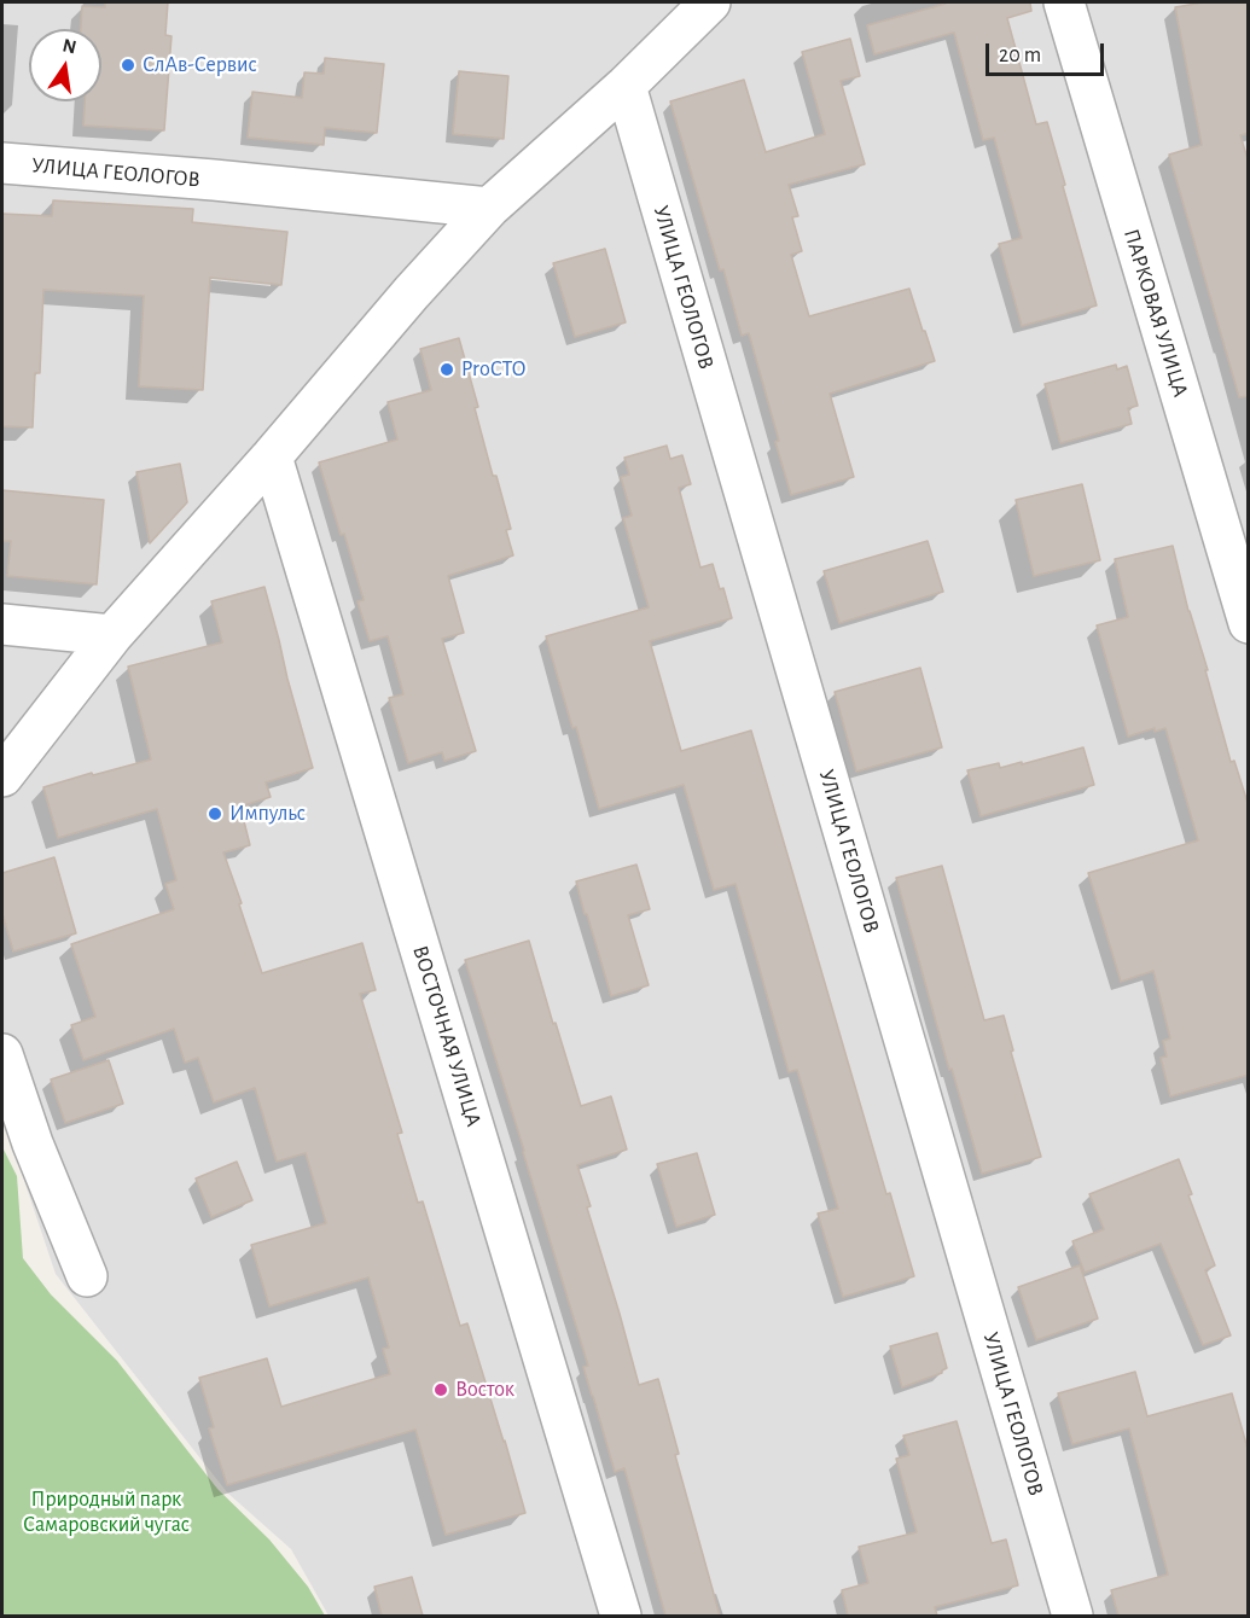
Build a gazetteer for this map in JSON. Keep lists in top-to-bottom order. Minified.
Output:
{"streets":{"street":["УЛИЦА ГЕОЛОГОВ","ПАРКОВАЯ УЛИЦА","ВОСТОЧНАЯ УЛИЦА"]},"parks":["Природный парк Самаровский чугас"],"places":["СлАв-Сервис","ProСТО","Импульс","Восток"],"scale_bar":"20 m","north":"top"}
